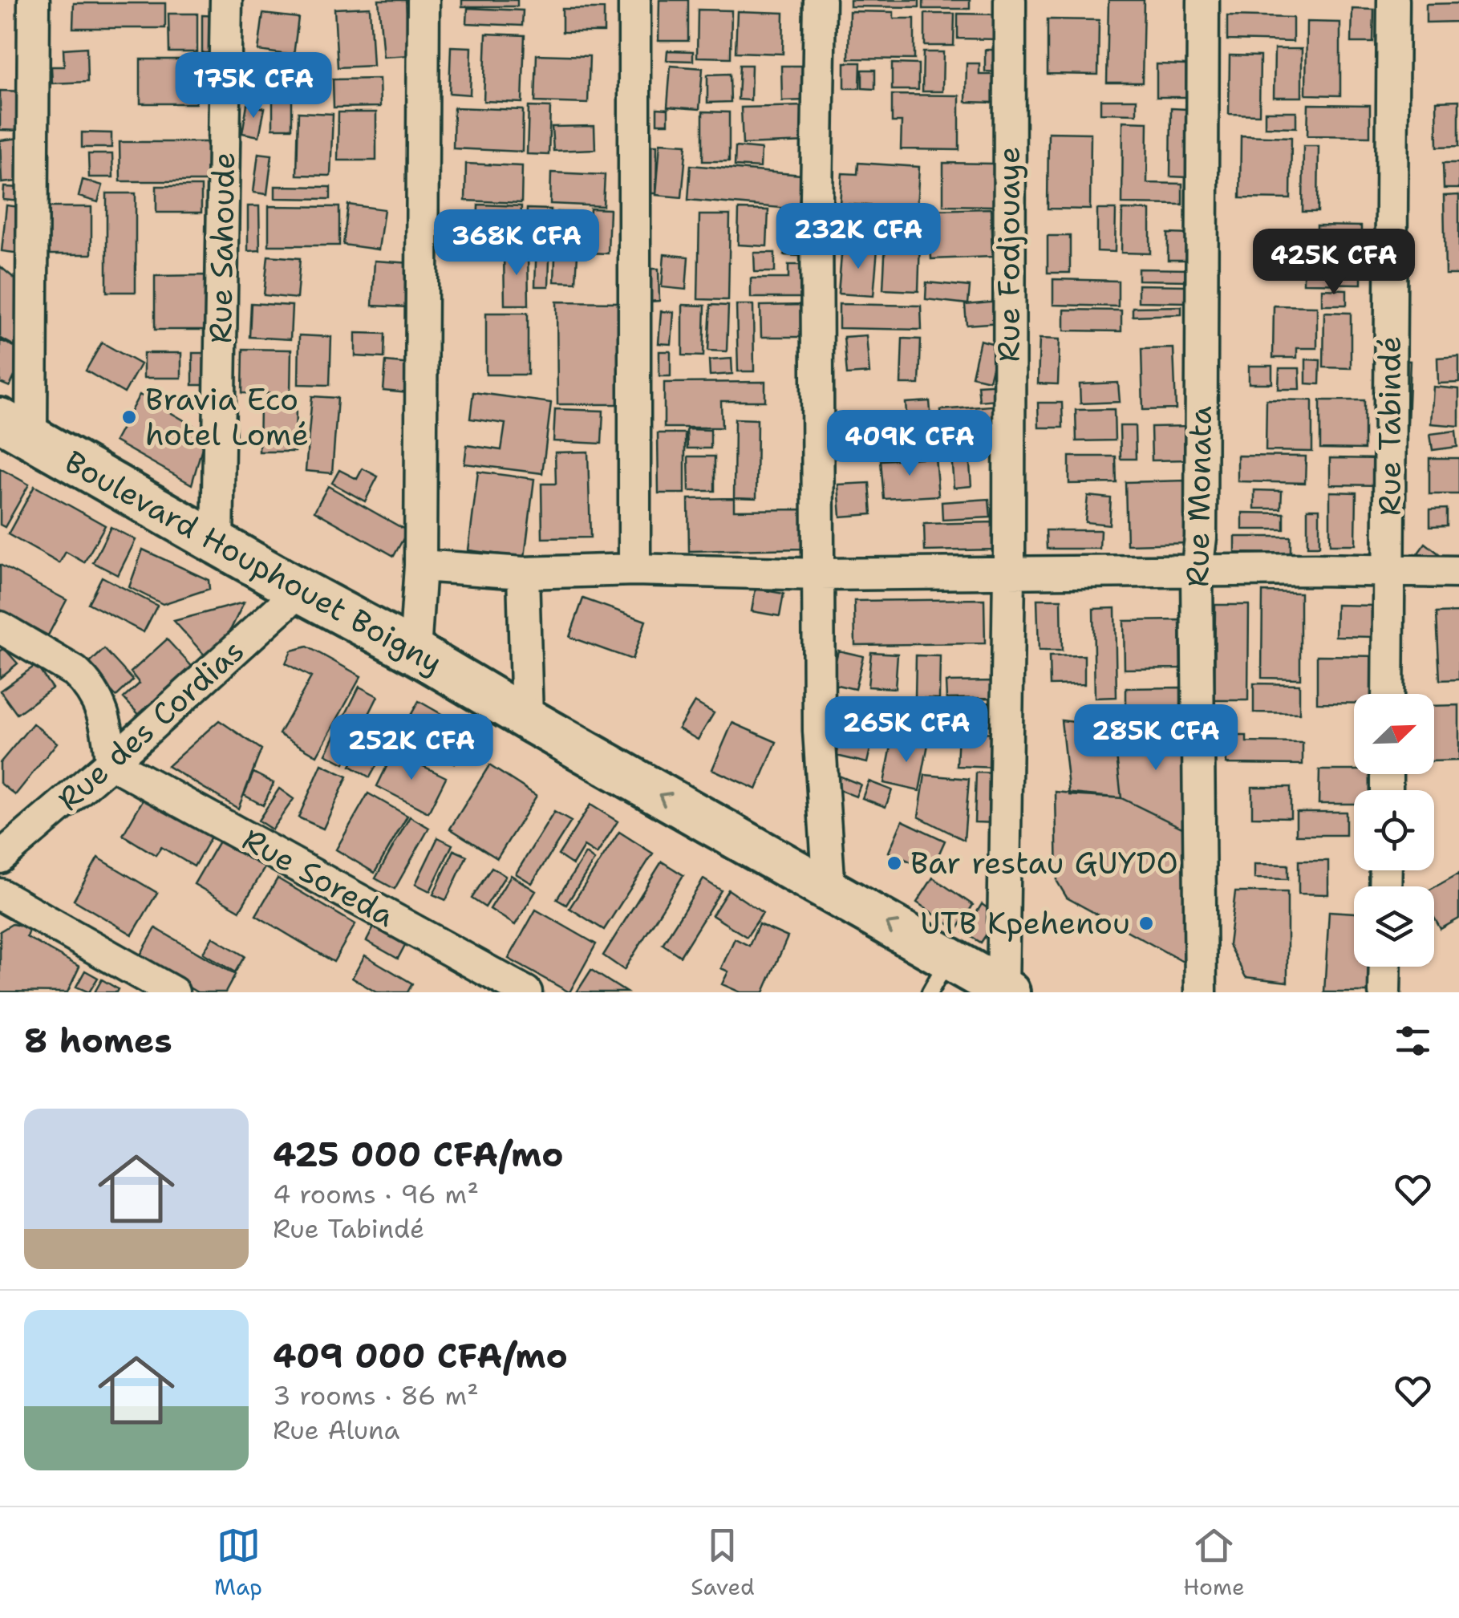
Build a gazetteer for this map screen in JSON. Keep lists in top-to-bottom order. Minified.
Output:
{"streets":{"street":["Rue Sahoude","Rue Fodjouaye","Rue Tabindé","Rue Monata","Boulevard Houphouet Boigny","Rue des Cordias","Rue Soreda"]},"crossings":[["Rue Sahoude","Boulevard Houphouet Boigny"],["Rue Fodjouaye","Boulevard Houphouet Boigny"],["Boulevard Houphouet Boigny","Rue des Cordias"],["Rue des Cordias","Rue Soreda"]],"one_way":["Boulevard Houphouet Boigny"],"places":["Bravia Eco hotel Lomé","Bar restau GUYDO","UTB Kpehenou"],"north":"top right","page":{"price":["175K CFA","232K CFA","368K CFA","425K CFA","409K CFA","265K CFA","285K CFA","252K CFA"],"heading":"8 homes","list":[{"name":"425 000 CFA/mo","note":"4 rooms · 96 m² · Rue Tabindé"},{"name":"409 000 CFA/mo","note":"3 rooms · 86 m² · Rue Aluna"}],"tabs":["Map","Saved","Home"]}}
